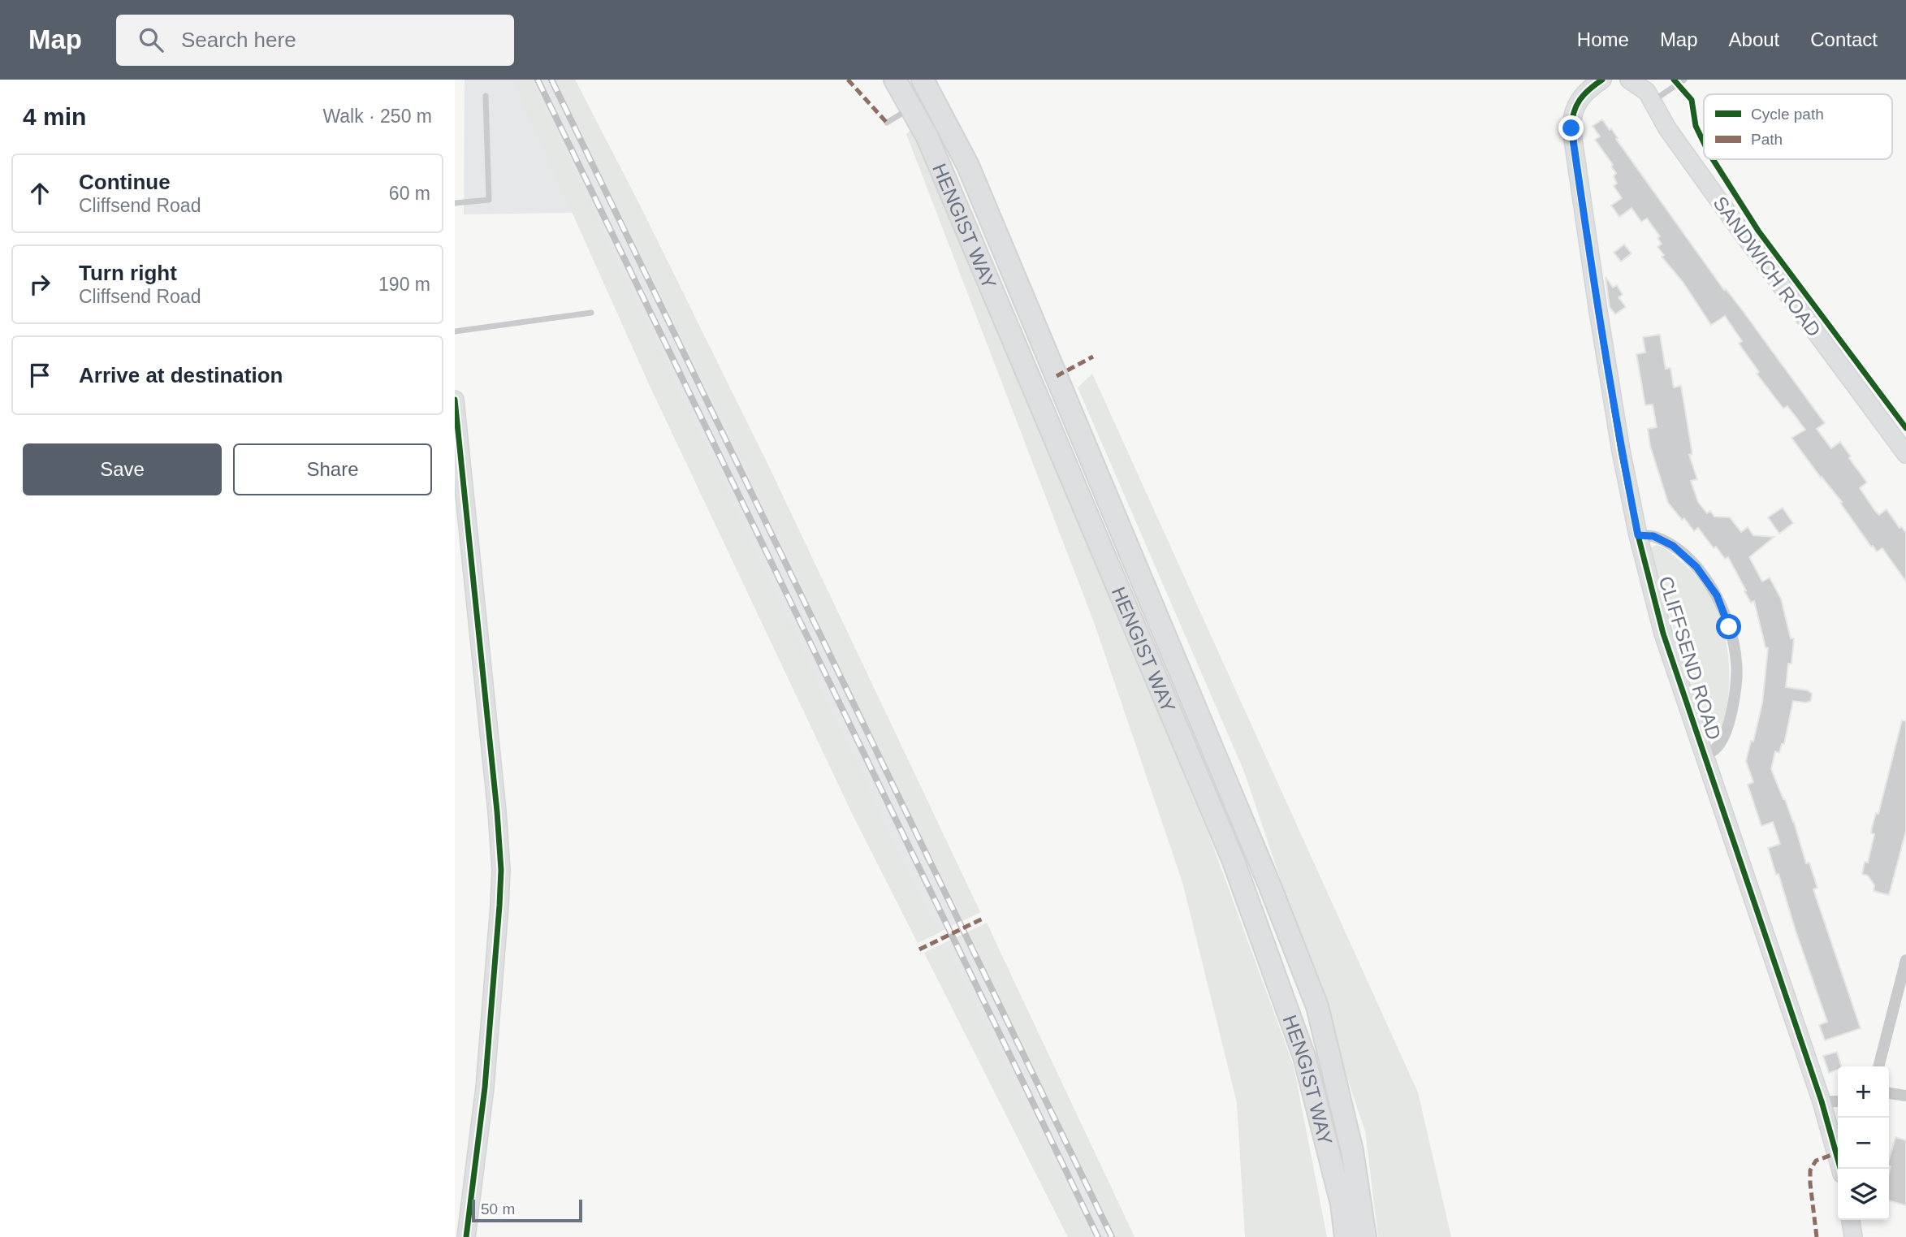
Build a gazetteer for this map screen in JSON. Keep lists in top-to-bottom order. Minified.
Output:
{"streets":{"highway":["HENGIST WAY"],"street":["SANDWICH ROAD","CLIFFSEND ROAD"]},"legend":["Cycle path","Path"],"scale_bar":"50 m","page":{"header":"Map","search":"Search here","nav":["Home","Map","About","Contact"],"heading":["4 min","Walk · 250 m"],"list":[["Continue","Cliffsend Road","60 m"],["Turn right","Cliffsend Road","190 m"],"Arrive at destination"],"buttons":["Save","Share"],"map_buttons":["+","−"],"scale":"50 m"}}
